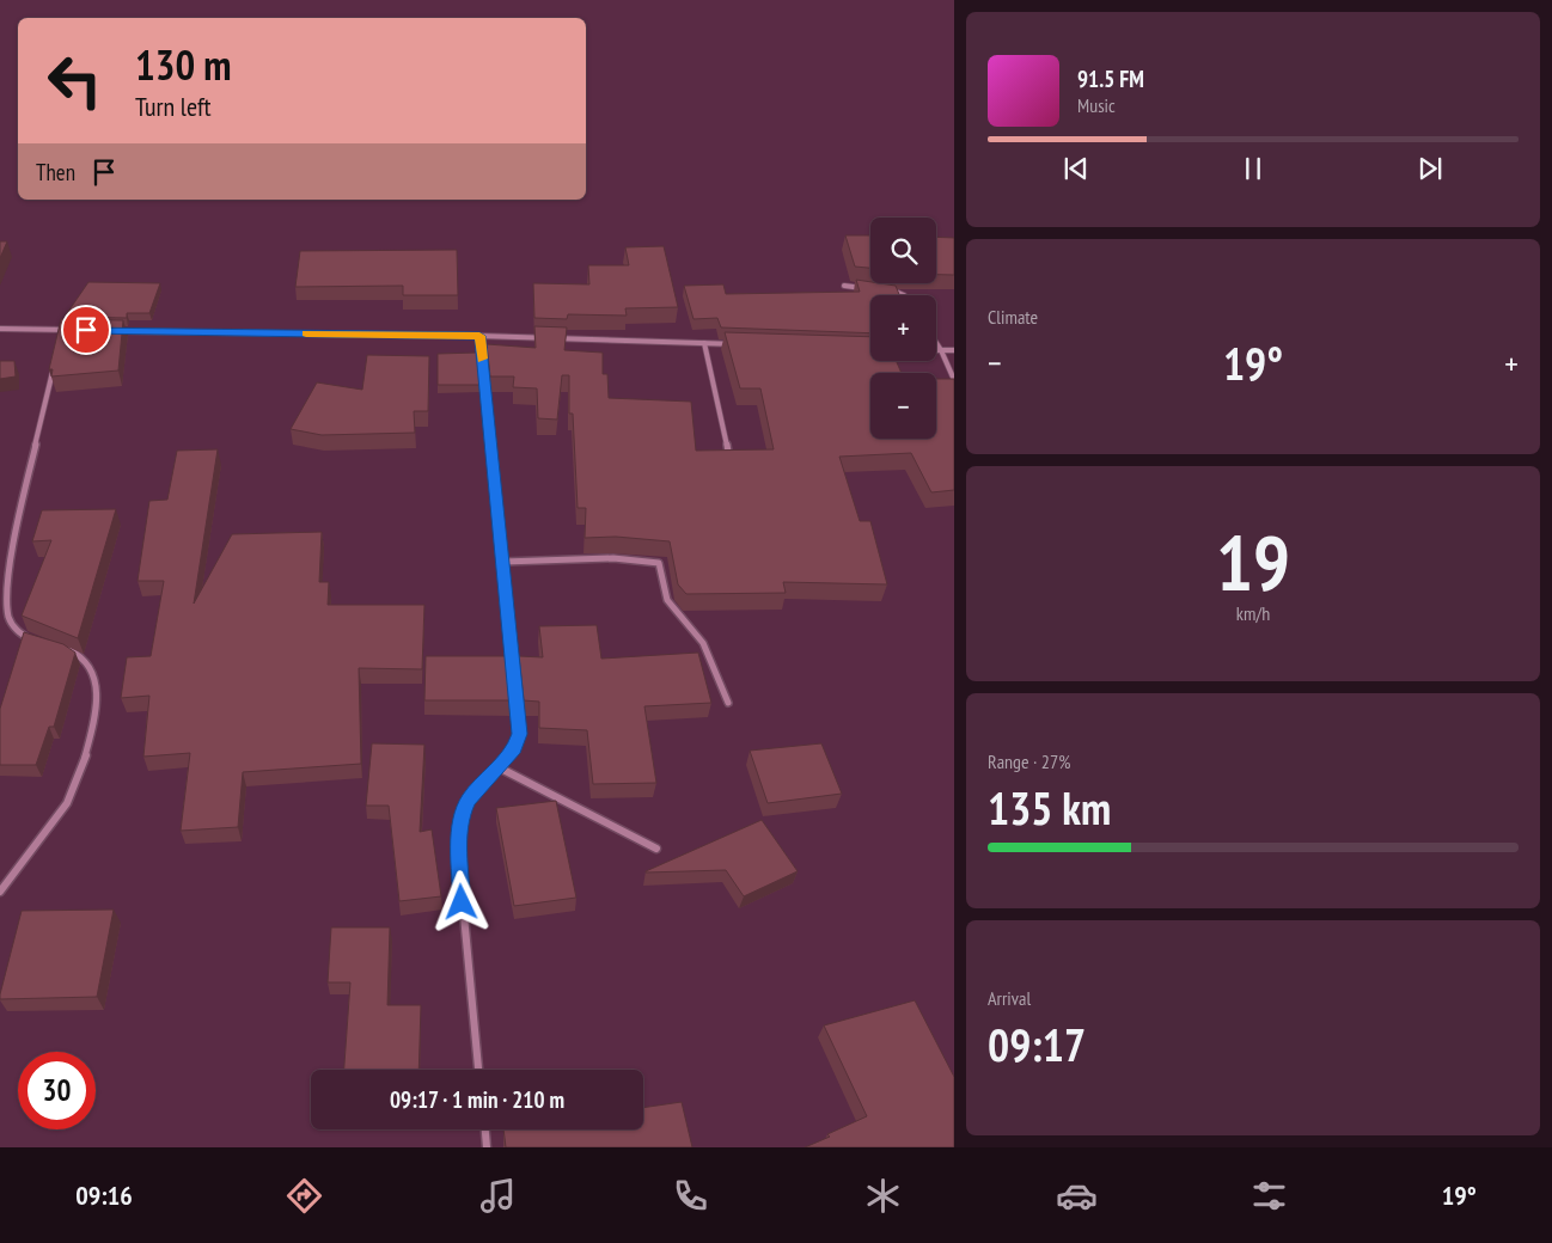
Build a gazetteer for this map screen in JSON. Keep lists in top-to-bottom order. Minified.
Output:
{"page":{"turn":["130 m","Turn left"],"song":["91.5 FM","Music"],"then":"Then","map_buttons":["+","−"],"tile":["Climate",["19","km/h"],["Range · 27%","135 km"],["Arrival","09:17"]],"heat":["−","19°","+"],"limit":"30","trip":"09:17 · 1 min · 210 m","tabs":["09:16","19°"]}}
